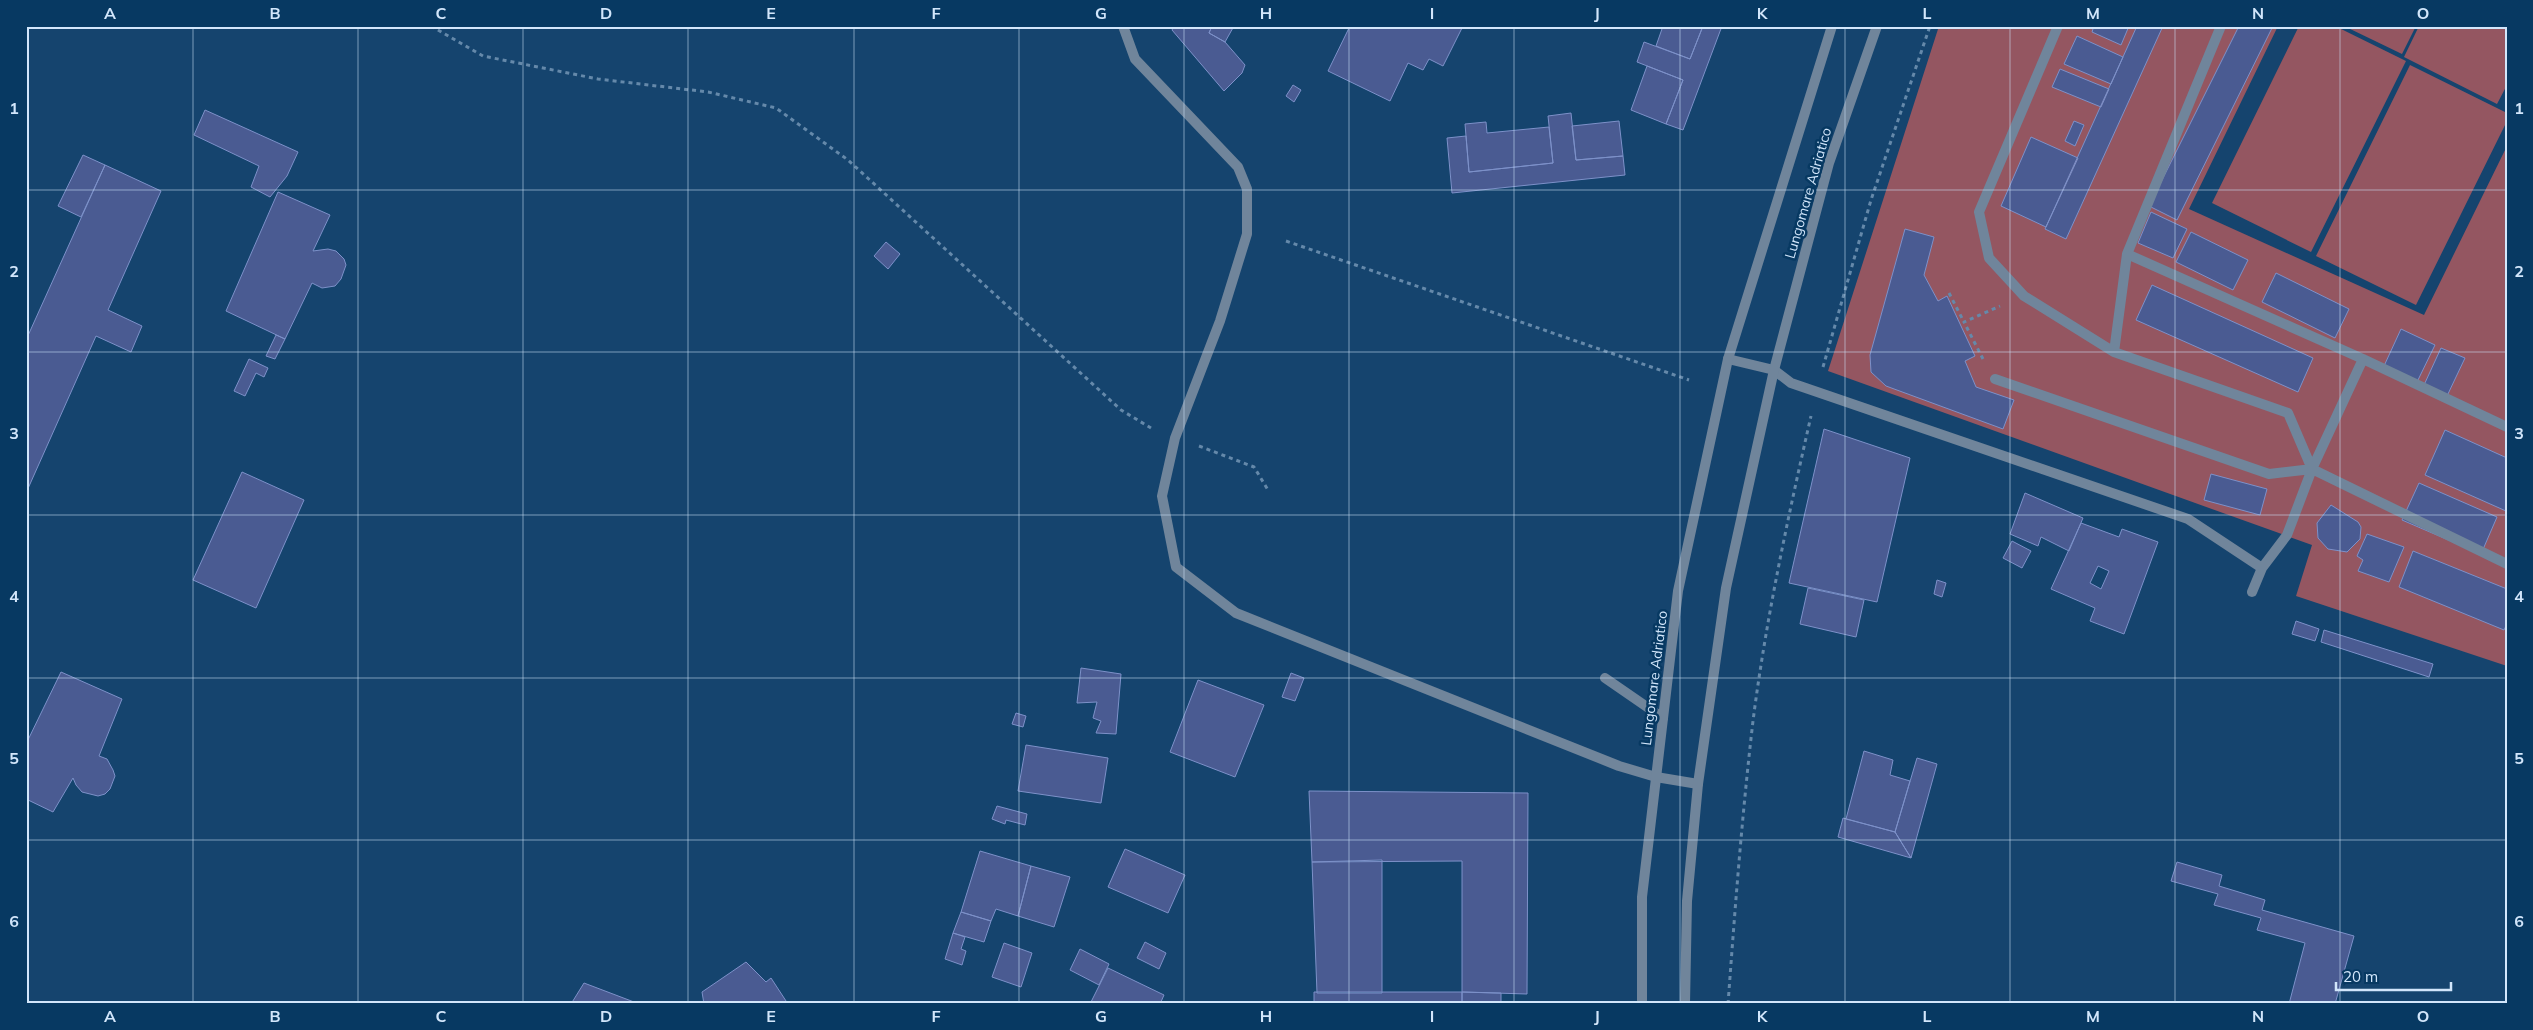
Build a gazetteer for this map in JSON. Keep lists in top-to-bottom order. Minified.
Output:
{"streets":{"street":["Lungomare Adriatico"]},"scale_bar":"20 m","grid":{"columns":["A","B","C","D","E","F","G","H","I","J","K","L","M","N","O"],"rows":["1","2","3","4","5","6"]}}
